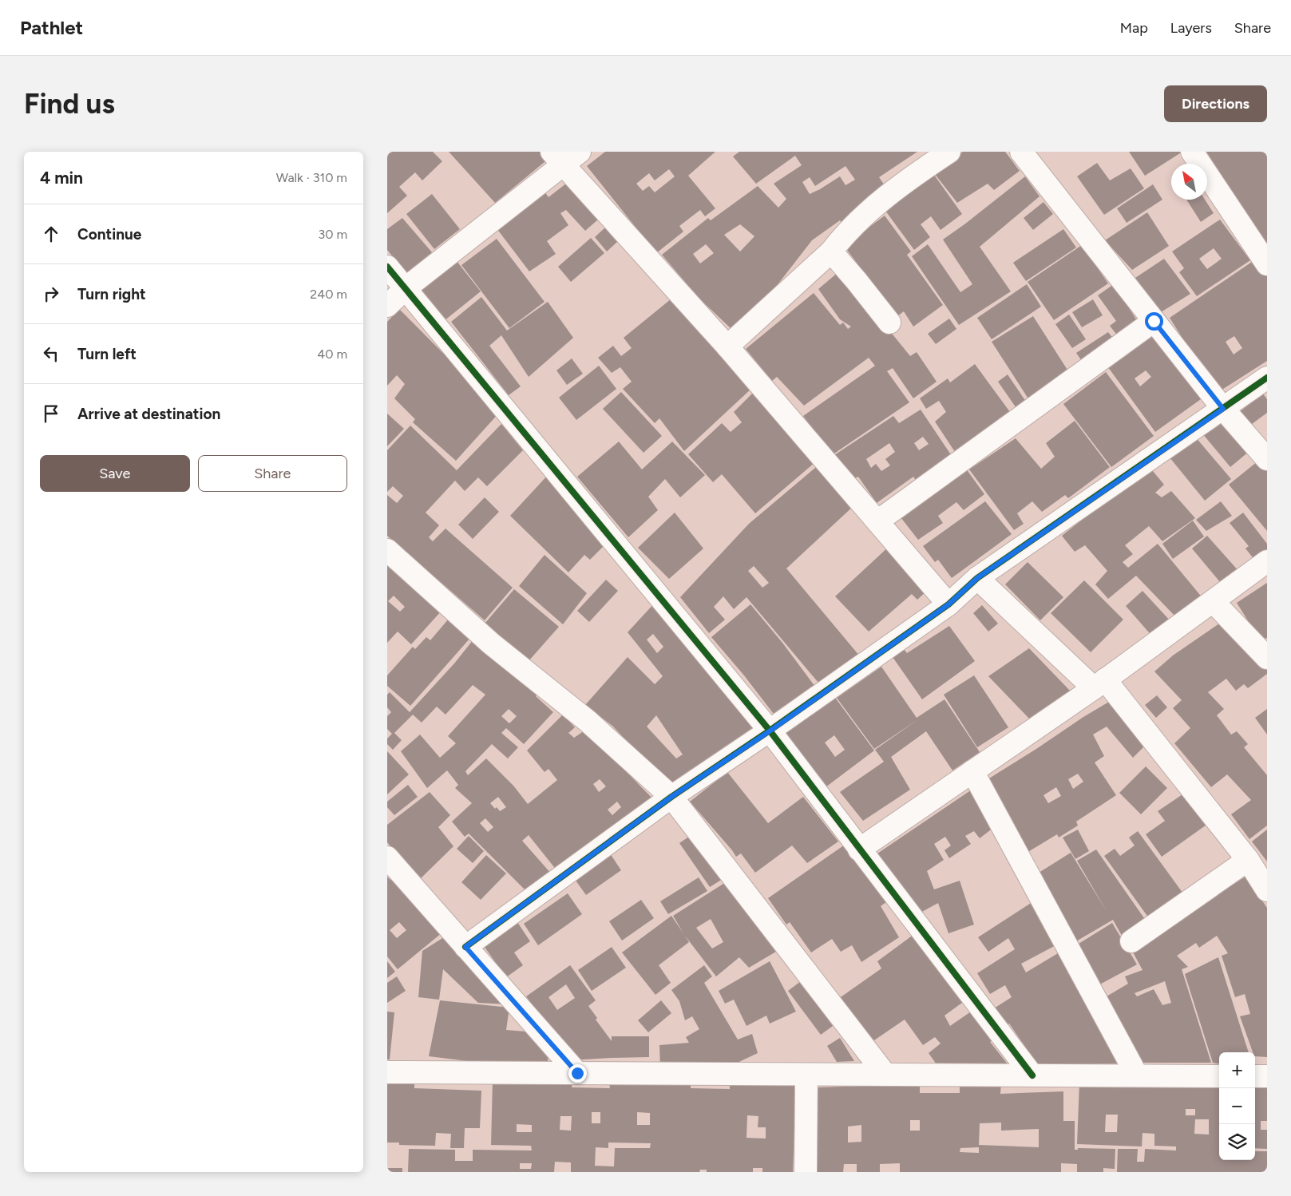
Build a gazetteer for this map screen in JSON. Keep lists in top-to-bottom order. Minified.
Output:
{"north":"top left","page":{"header":"Pathlet","nav":["Map","Layers","Share"],"buttons":["Directions",["Save","Share"]],"title":"Find us","heading":["4 min","Walk · 310 m"],"list":[["Continue","30 m"],["Turn right","240 m"],["Turn left","40 m"],"Arrive at destination"],"map_buttons":["+","−"]}}
